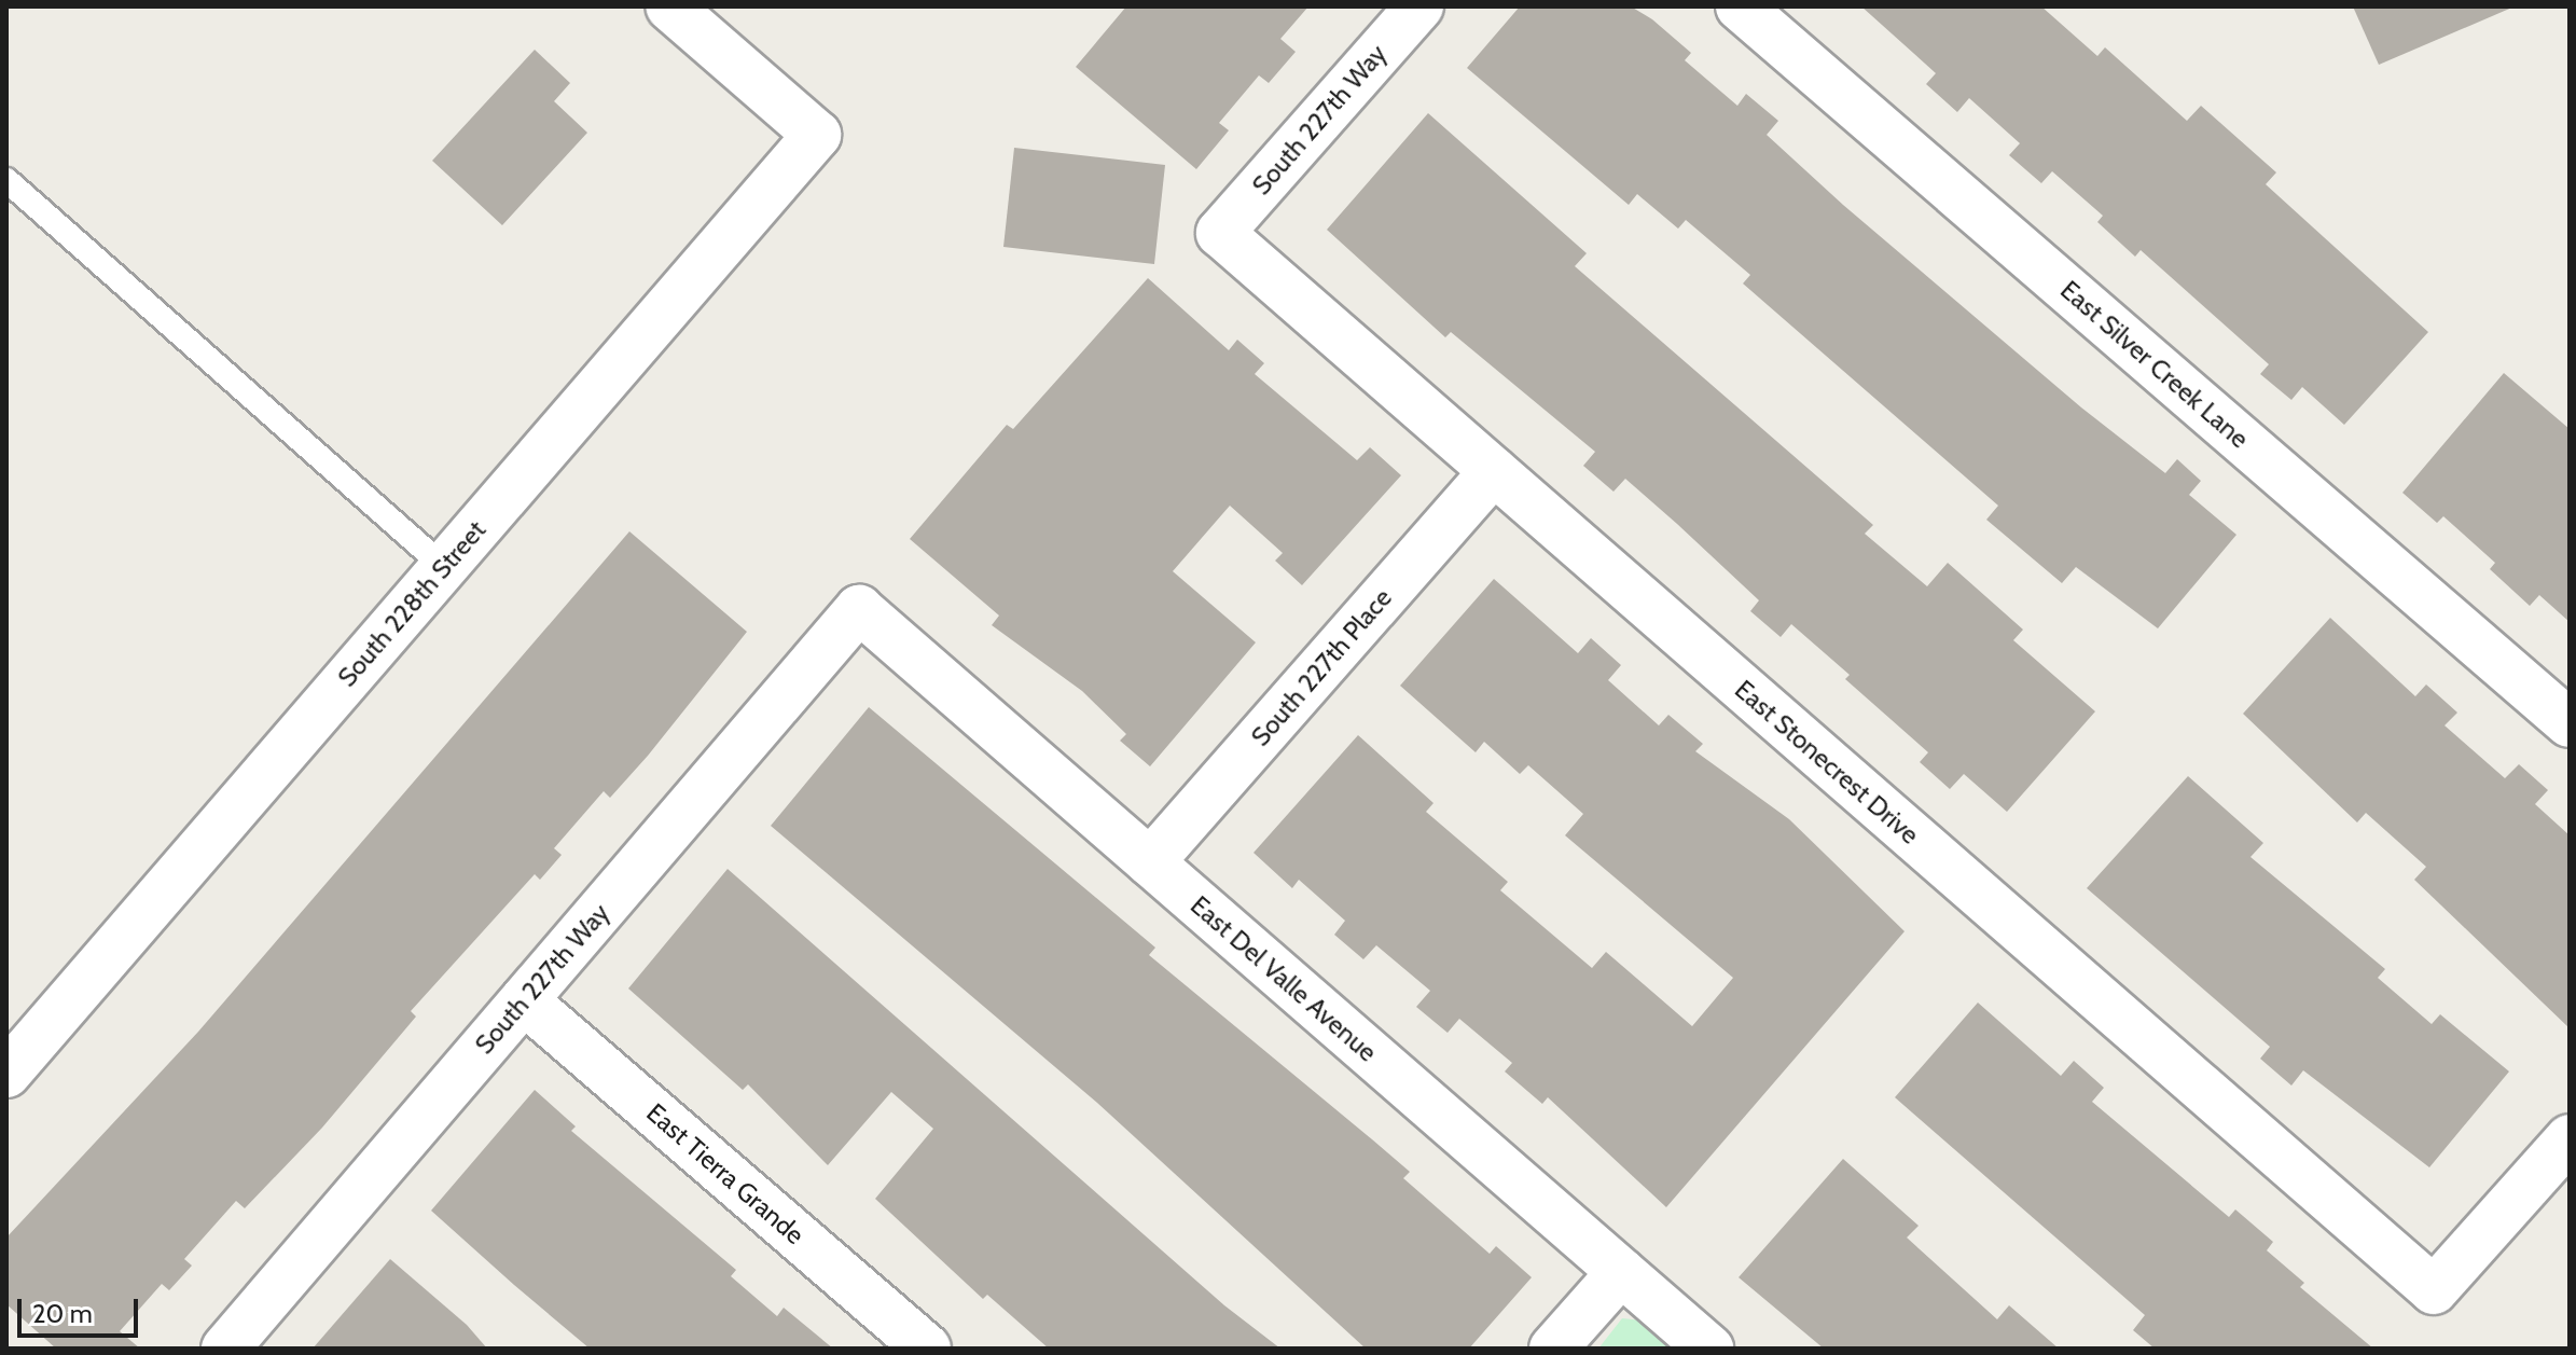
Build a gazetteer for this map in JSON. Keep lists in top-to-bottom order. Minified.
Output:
{"streets":{"street":["South 227th Way","East Silver Creek Lane","South 228th Street","South 227th Place","East Stonecrest Drive","East Del Valle Avenue","East Tierra Grande"]},"crossings":[["South 227th Way","East Stonecrest Drive"],["South 227th Way","East Del Valle Avenue"],["South 227th Way","East Tierra Grande"],["South 227th Place","East Stonecrest Drive"],["South 227th Place","East Del Valle Avenue"]],"scale_bar":"20 m"}
